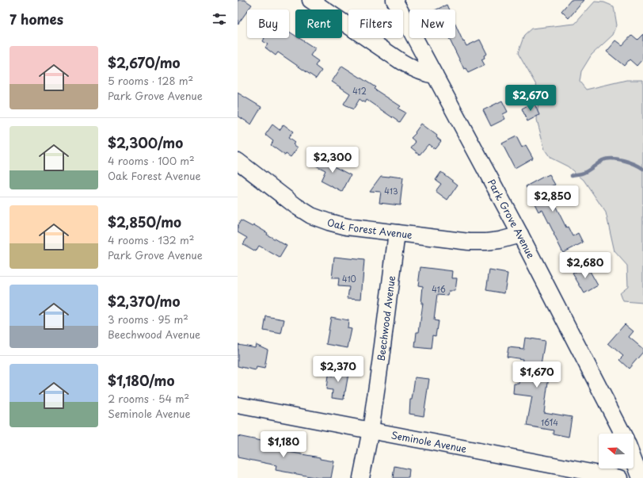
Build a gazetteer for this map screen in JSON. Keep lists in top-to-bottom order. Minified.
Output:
{"streets":{"street":["Park Grove Avenue","Oak Forest Avenue","Beechwood Avenue","Seminole Avenue"]},"crossings":[["Park Grove Avenue","Oak Forest Avenue"],["Oak Forest Avenue","Beechwood Avenue"],["Beechwood Avenue","Seminole Avenue"]],"house_numbers":["412","413","410","416","1614"],"north":"left","page":{"heading":"7 homes","chip":["Buy","Rent","Filters","New"],"list":[{"name":"$2,670/mo","note":"5 rooms · 128 m² · Park Grove Avenue"},{"name":"$2,300/mo","note":"4 rooms · 100 m² · Oak Forest Avenue"},{"name":"$2,850/mo","note":"4 rooms · 132 m² · Park Grove Avenue"},{"name":"$2,370/mo","note":"3 rooms · 95 m² · Beechwood Avenue"},{"name":"$1,180/mo","note":"2 rooms · 54 m² · Seminole Avenue"}],"price":["$2,670","$2,300","$2,850","$2,680","$2,370","$1,670","$1,180"]}}
